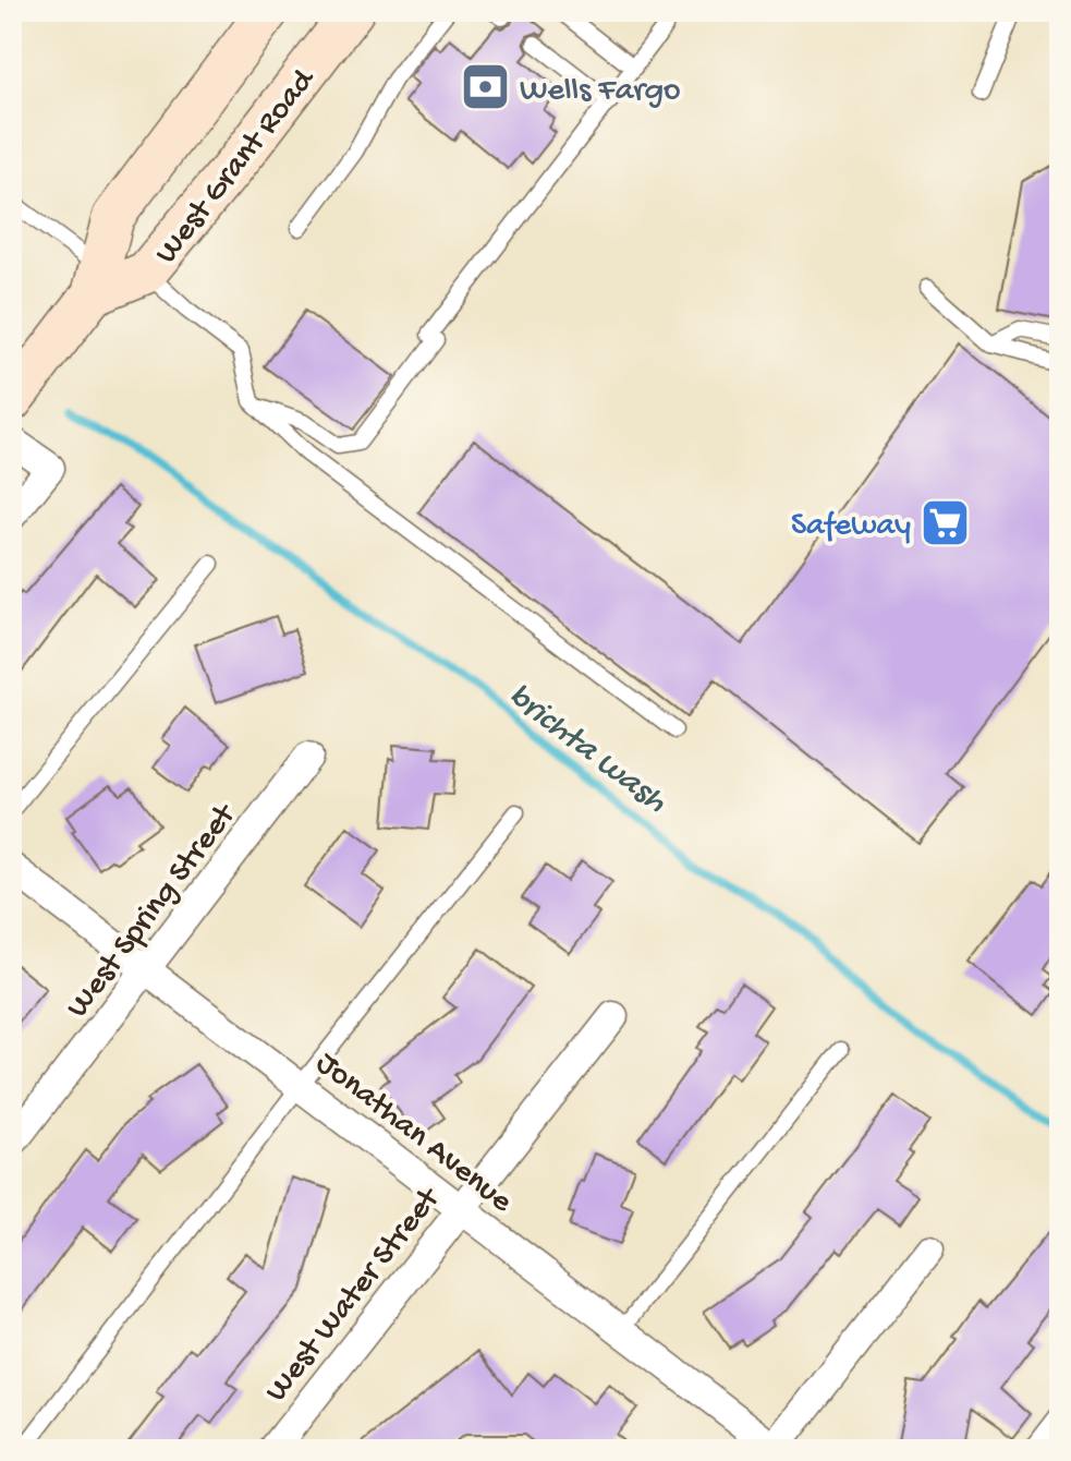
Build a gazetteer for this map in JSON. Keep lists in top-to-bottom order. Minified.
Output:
{"streets":{"main road":["West Grant Road"],"street":["West Spring Street","Jonathan Avenue","West Water Street"]},"crossings":[["West Spring Street","Jonathan Avenue"],["Jonathan Avenue","West Water Street"]],"water":["brichta wash"],"places":{"bank":["Wells Fargo"],"supermarket":["Safeway"]}}
